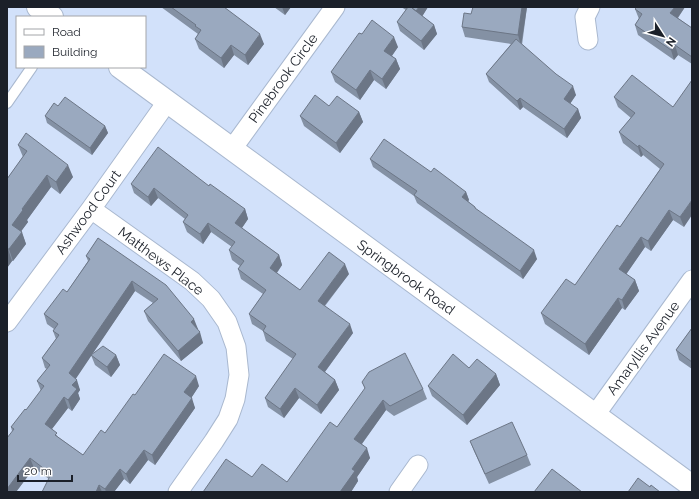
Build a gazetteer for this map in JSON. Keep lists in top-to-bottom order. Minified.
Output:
{"streets":{"street":["Pinebrook Circle","Ashwood Court","Matthews Place","Springbrook Road","Amaryllis Avenue"]},"crossings":[["Pinebrook Circle","Springbrook Road"],["Ashwood Court","Matthews Place"],["Ashwood Court","Springbrook Road"],["Springbrook Road","Amaryllis Avenue"]],"legend":["Road","Building"],"scale_bar":"20 m","north":"bottom right"}
